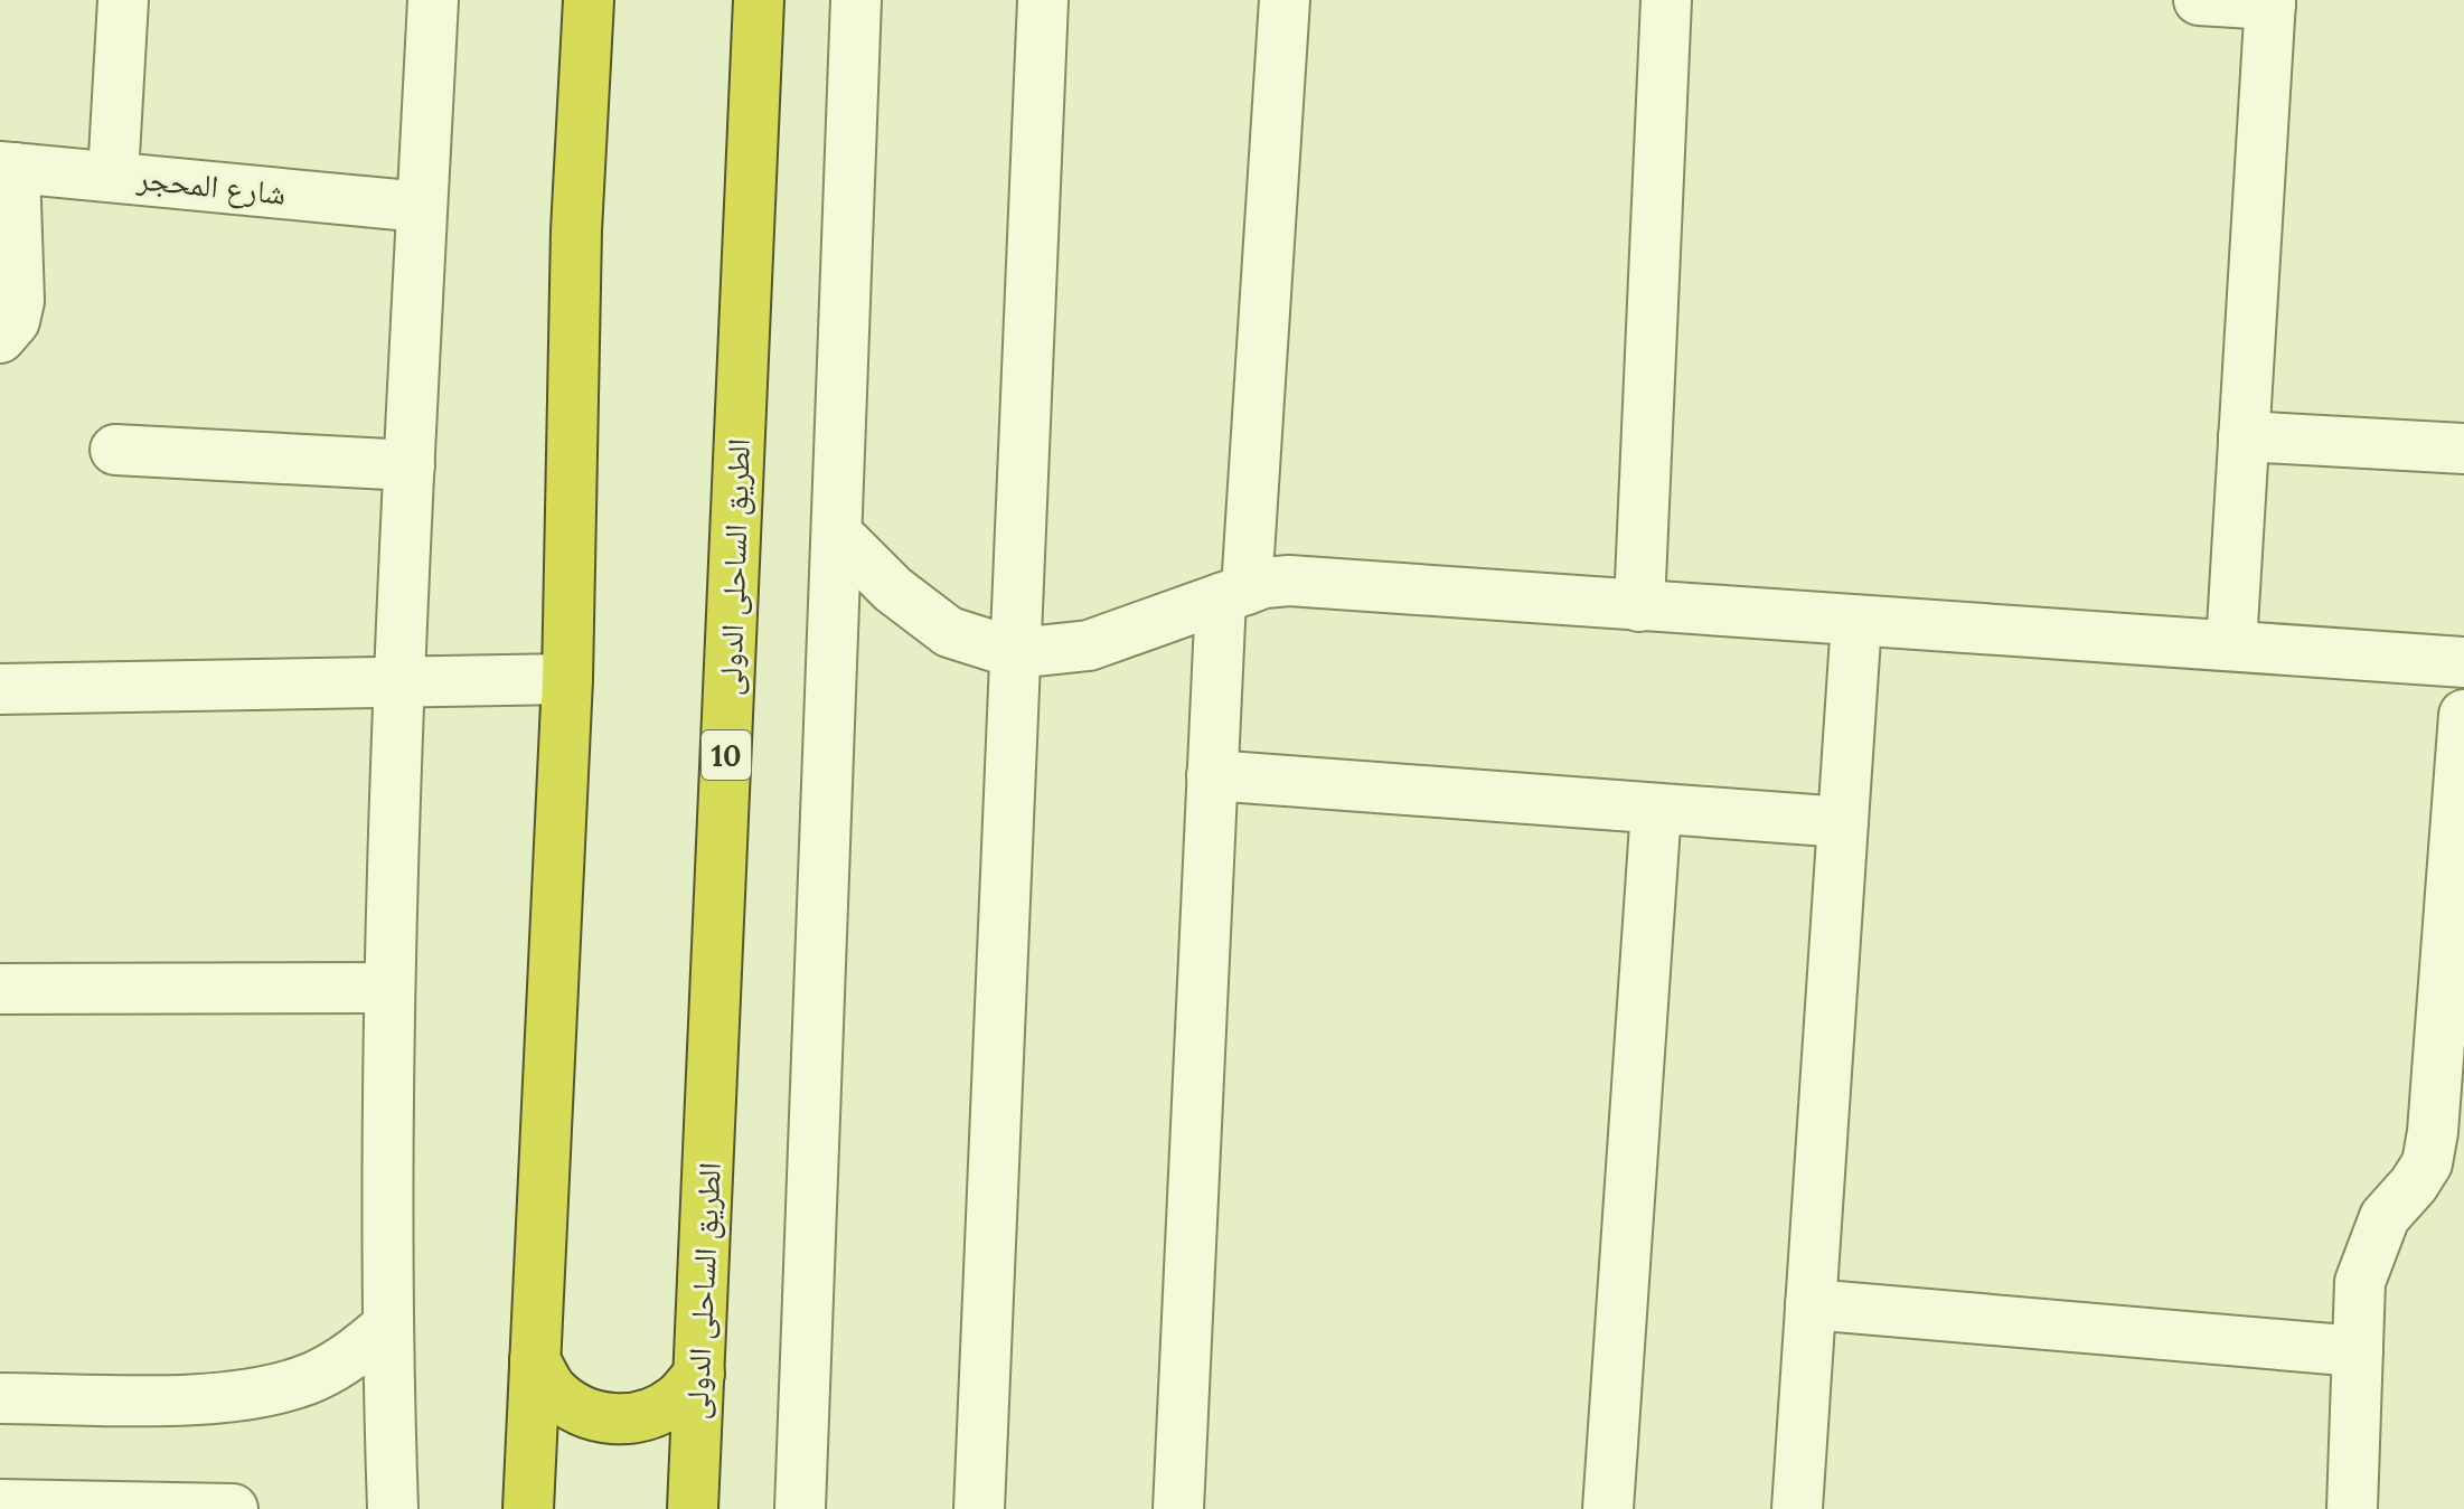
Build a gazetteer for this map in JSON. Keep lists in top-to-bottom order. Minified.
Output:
{"streets":{"highway":["الطريق الساحلى الدولى","10"],"street":["شارع المحجر"]}}
